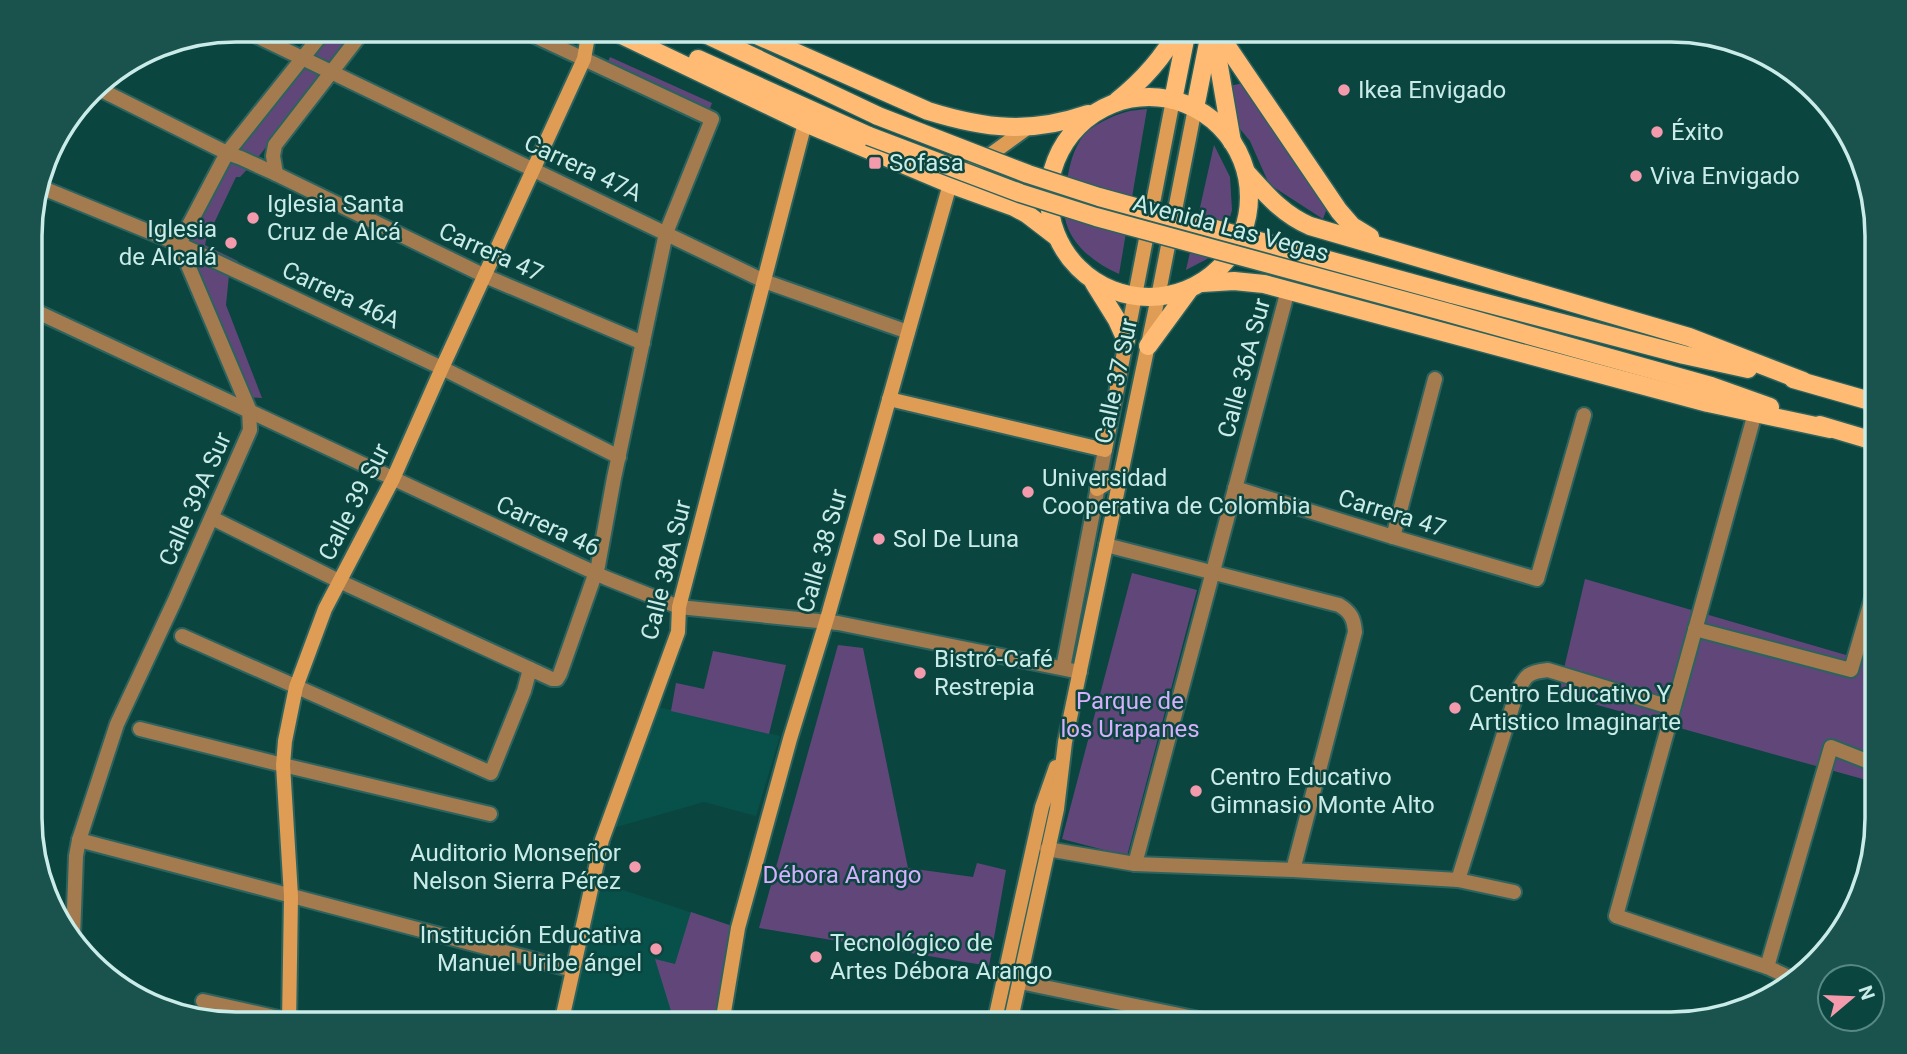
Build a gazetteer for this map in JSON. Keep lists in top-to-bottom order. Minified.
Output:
{"streets":{"main road":["Avenida Las Vegas","Calle 37 Sur"],"street":["Carrera 47A","Carrera 47","Carrera 46A","Calle 36A Sur","Calle 39A Sur","Calle 39 Sur","Carrera 46","Calle 38 Sur","Calle 38A Sur"]},"crossings":[["Carrera 47A","Calle 39 Sur"],["Carrera 47A","Calle 38 Sur"],["Carrera 47A","Calle 38A Sur"],["Avenida Las Vegas","Calle 36A Sur"],["Avenida Las Vegas","Calle 37 Sur"],["Carrera 47","Calle 36A Sur"],["Carrera 47","Calle 39 Sur"],["Carrera 46A","Calle 39A Sur"],["Carrera 46A","Calle 39 Sur"],["Calle 37 Sur","Carrera 46"],["Calle 39A Sur","Carrera 46"],["Calle 39 Sur","Carrera 46"],["Carrera 46","Calle 38 Sur"],["Carrera 46","Calle 38A Sur"]],"parks":["Parque de los Urapanes","Débora Arango"],"places":{"other":["Ikea Envigado","Éxito","Viva Envigado","Iglesia Santa Cruz de Alcá","Iglesia de Alcalá","Universidad Cooperativa de Colombia","Sol De Luna","Bistró-Café Restrepia","Centro Educativo Y Artistico Imaginarte","Centro Educativo Gimnasio Monte Alto","Auditorio Monseñor Nelson Sierra Pérez","Institución Educativa Manuel Uribe ángel","Tecnológico de Artes Débora Arango"],"transit":["Sofasa"]},"north":"right"}
